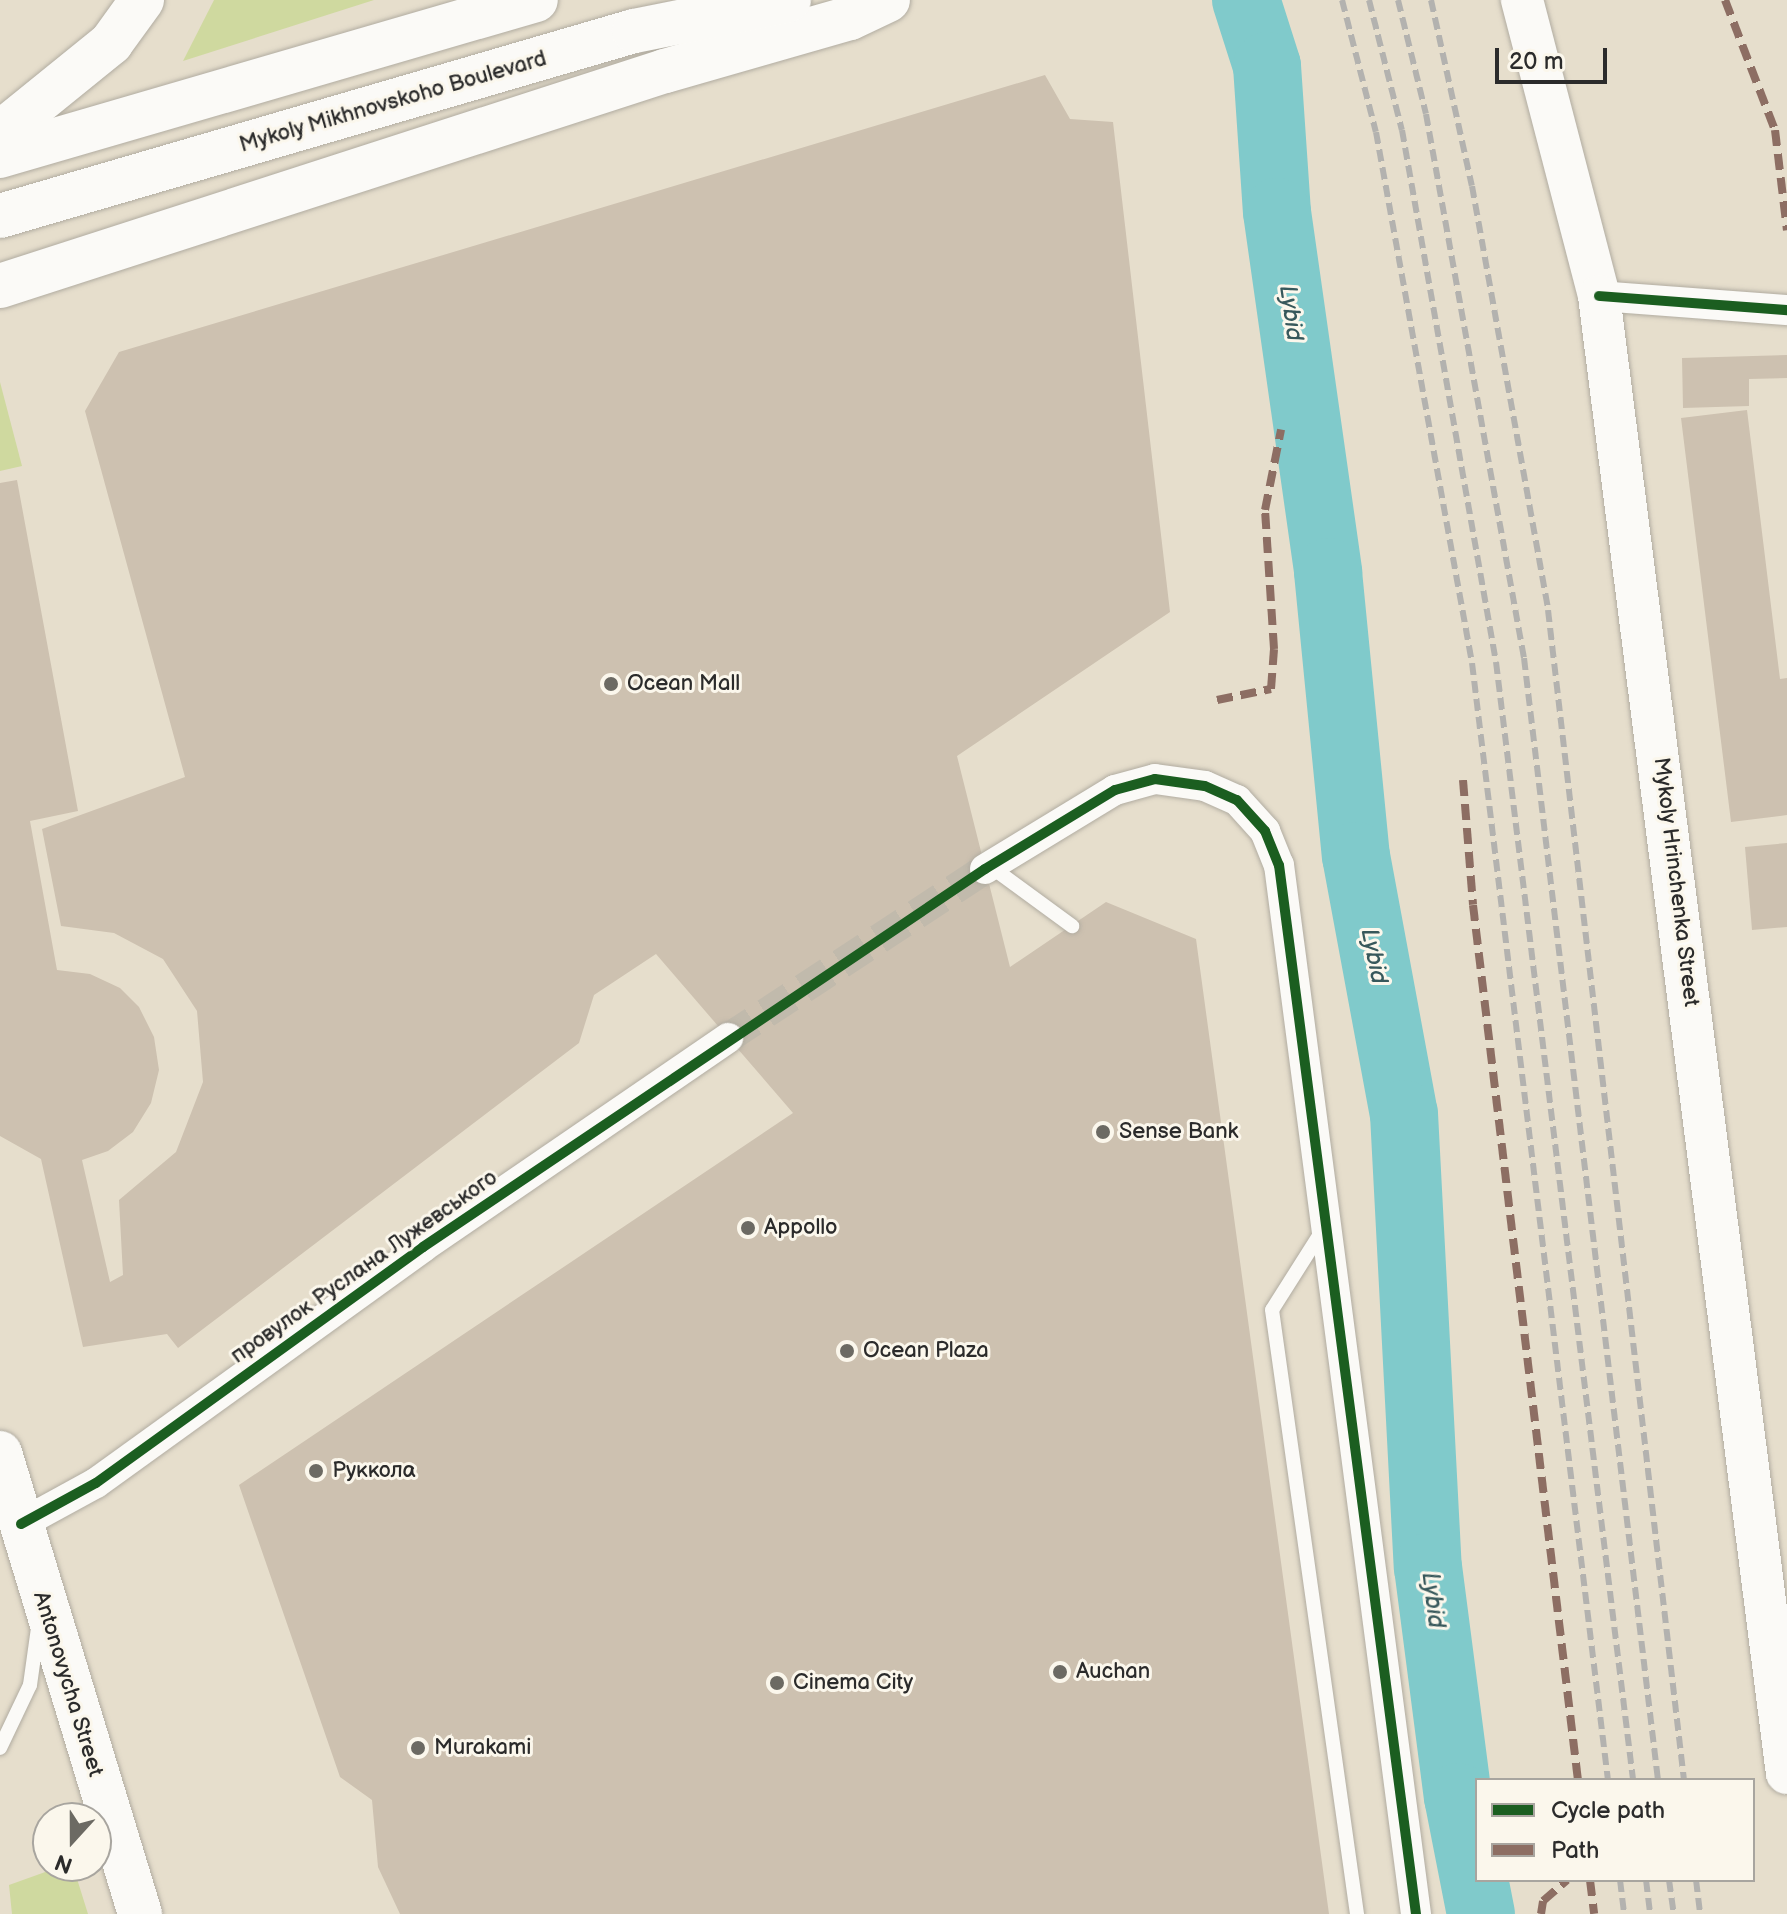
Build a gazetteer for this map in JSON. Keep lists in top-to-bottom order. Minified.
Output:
{"streets":{"main road":["Mykoly Mikhnovskoho Boulevard","Mykoly Hrinchenka Street","Antonovycha Street"],"street":["провулок Руслана Лужевського"]},"crossings":[["провулок Руслана Лужевського","Antonovycha Street"]],"water":["Lybid"],"places":["Ocean Mall","Sense Bank","Appollo","Ocean Plaza","Руккола","Auchan","Cinema City","Murakami"],"legend":["Cycle path","Path"],"scale_bar":"20 m","north":"bottom"}
